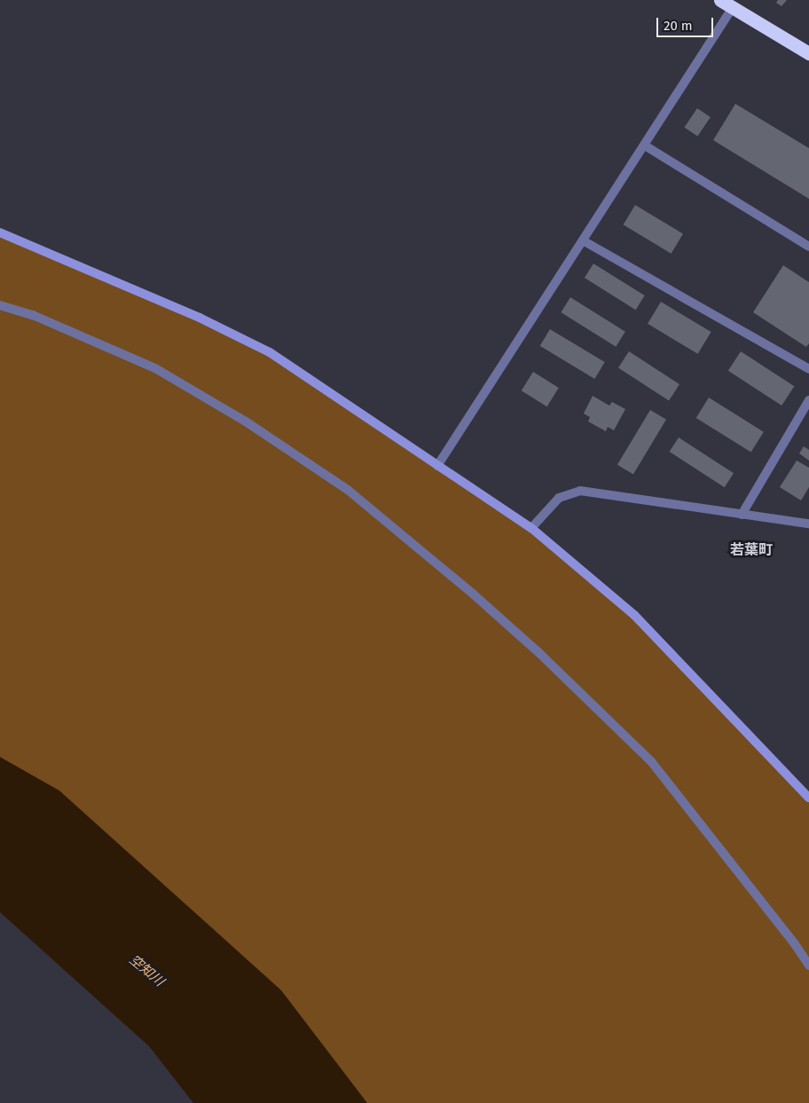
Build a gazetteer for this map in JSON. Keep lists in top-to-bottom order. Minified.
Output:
{"districts":["若葉町"],"water":["空知川"],"scale_bar":"20 m"}
